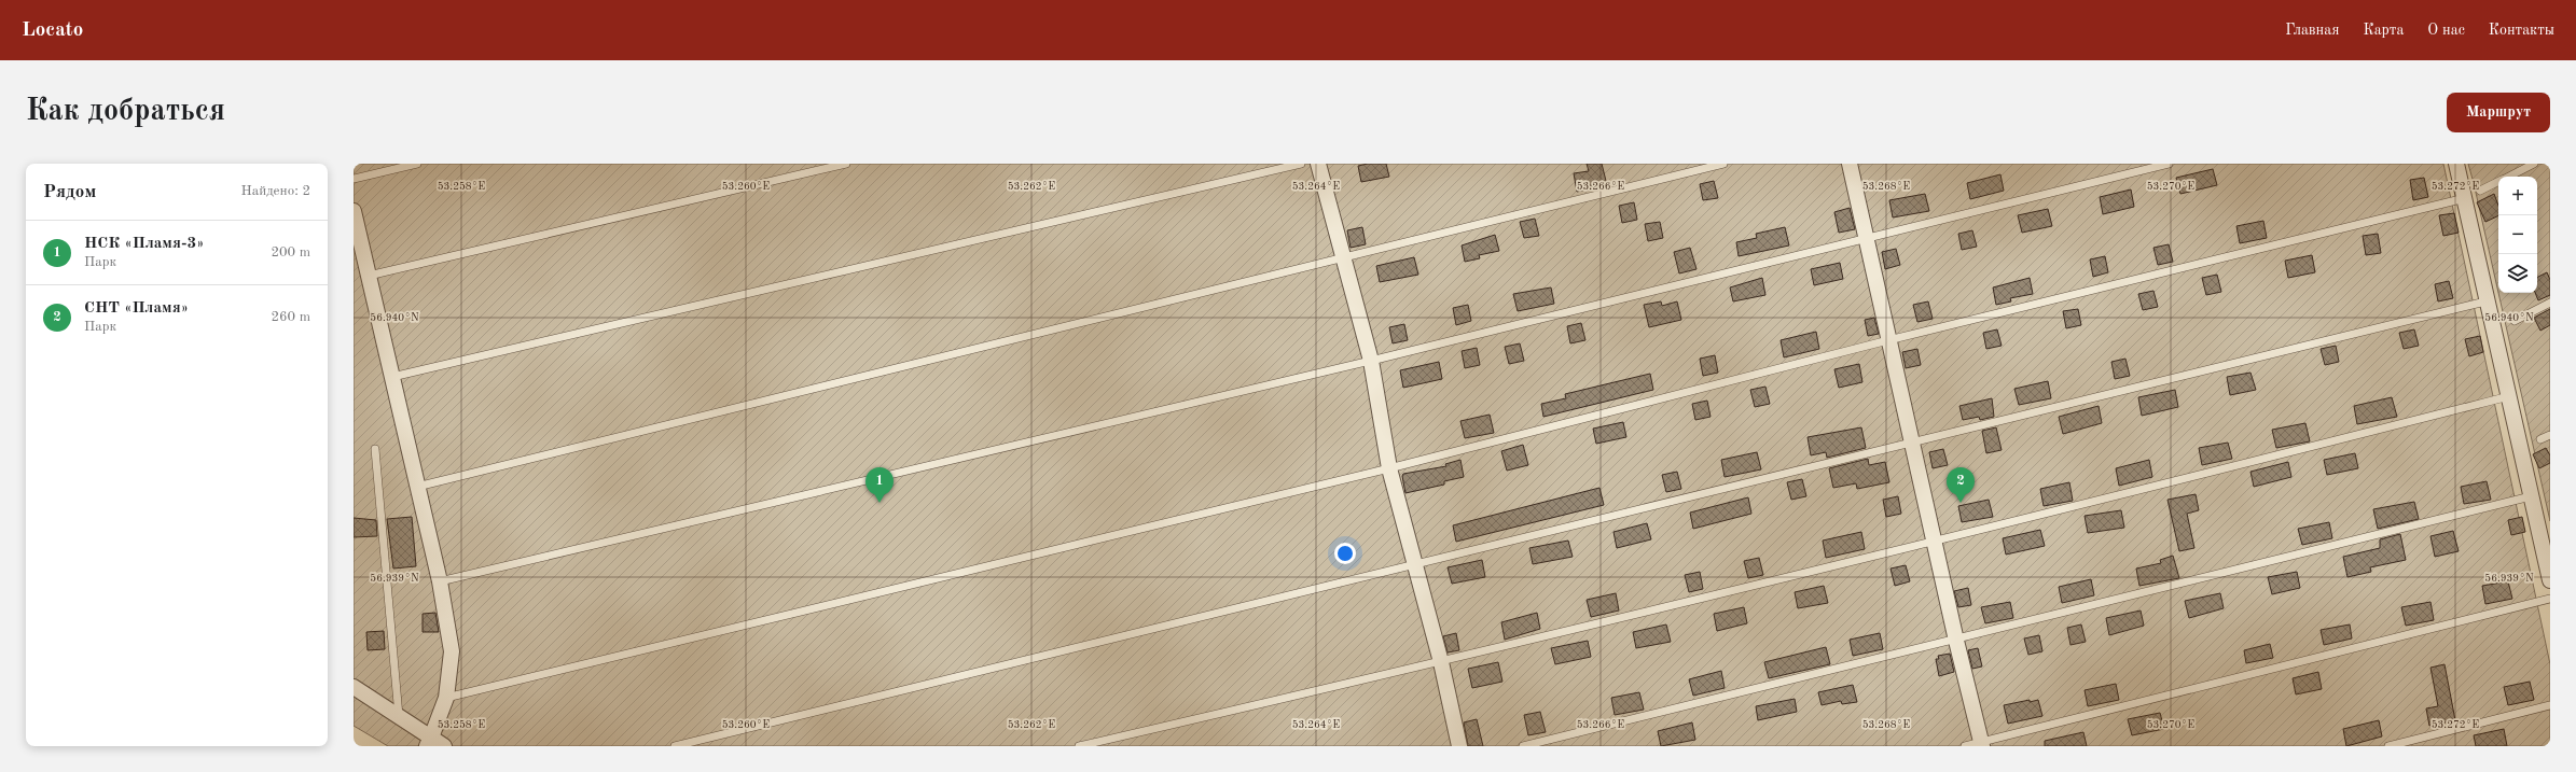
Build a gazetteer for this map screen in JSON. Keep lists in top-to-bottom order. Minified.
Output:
{"page":{"header":"Locato","nav":["Главная","Карта","О нас","Контакты"],"buttons":"Маршрут","title":"Как добраться","heading":["Рядом","Найдено: 2"],"map_buttons":["+","−"],"list":[{"mark":"1","name":"НСК «Пламя-3»","note":"Парк","value":"200 m"},{"mark":"2","name":"СНТ «Пламя»","note":"Парк","value":"260 m"}],"pins":["1","2"]},"coordinates":["53.258°E","53.260°E","53.262°E","53.264°E","53.266°E","53.268°E","53.270°E","53.272°E","56.940°N","56.939°N"]}
